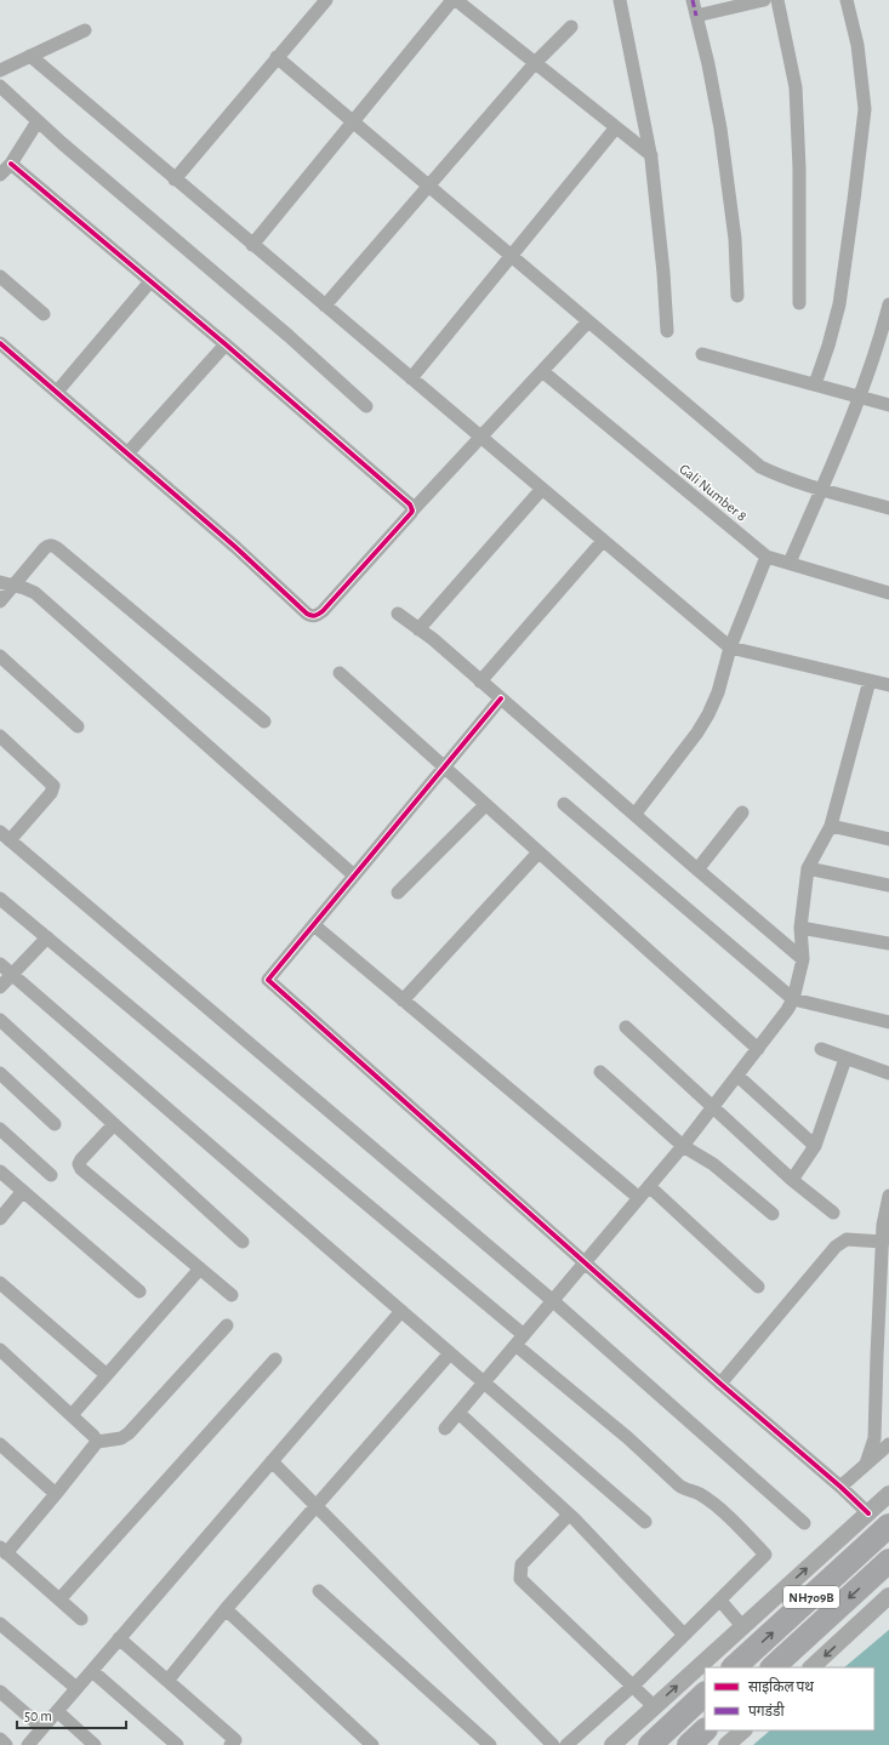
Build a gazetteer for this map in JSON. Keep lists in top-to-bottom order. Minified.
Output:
{"streets":{"highway":["NH709B"],"street":["Gali Number 8"]},"legend":["साइकिल पथ","पगडंडी"],"scale_bar":"50 m"}
